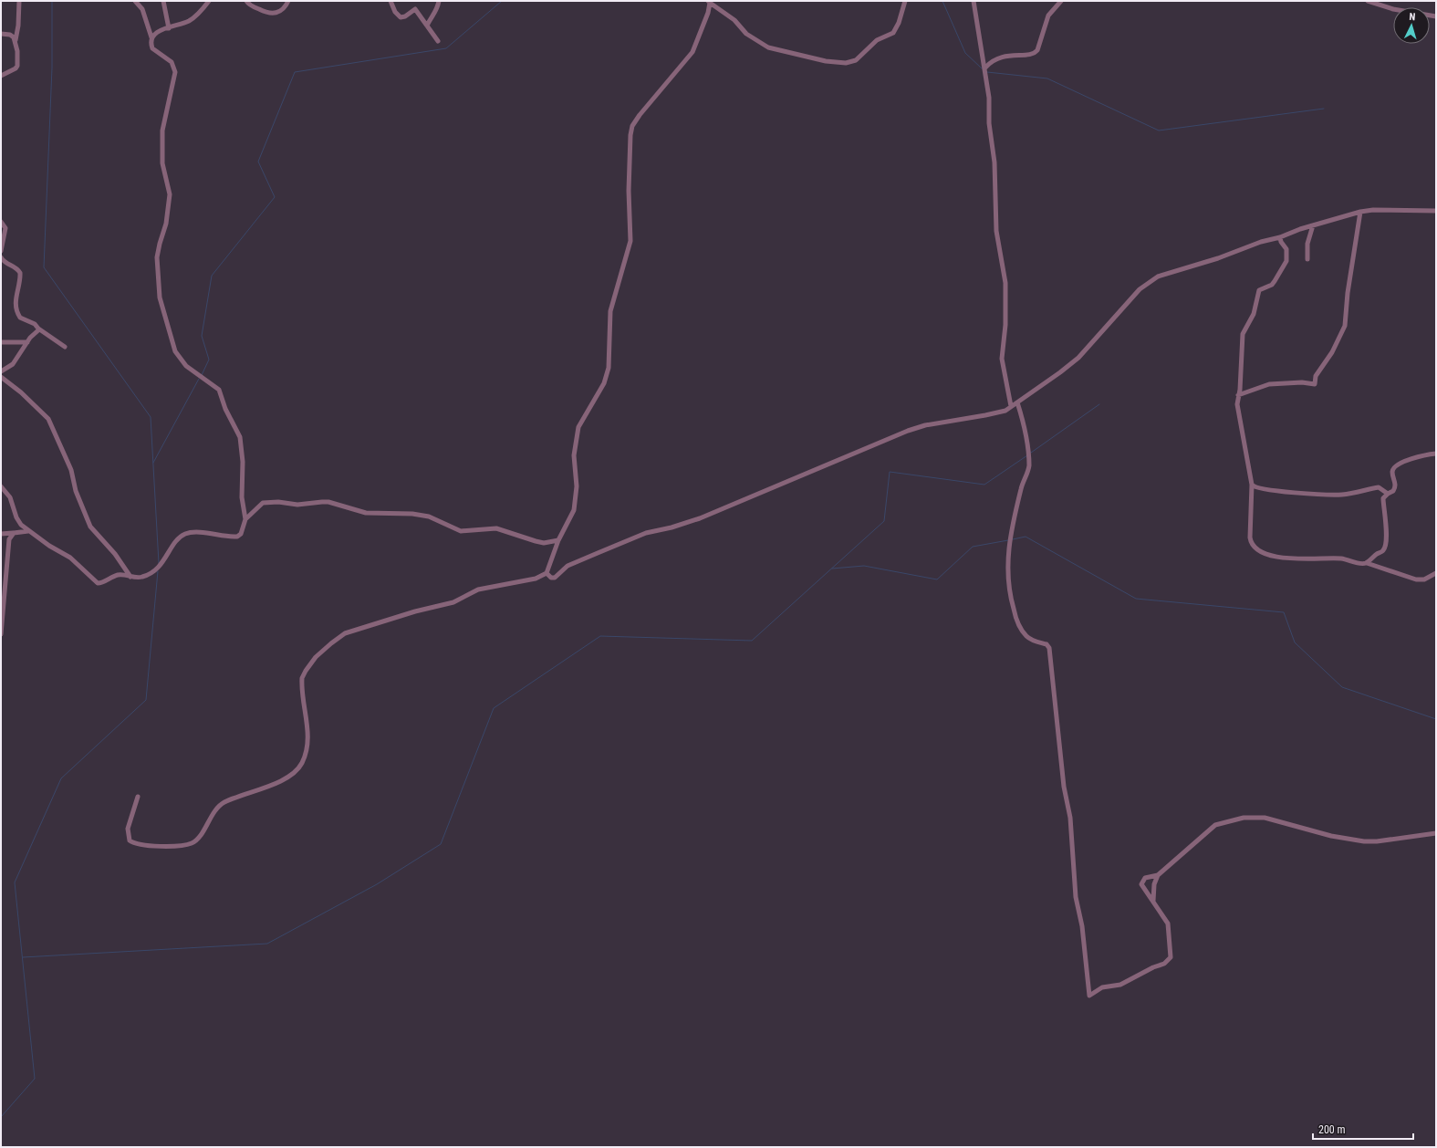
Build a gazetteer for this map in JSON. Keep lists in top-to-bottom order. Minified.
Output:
{"scale_bar":"200 m","north":"top"}
